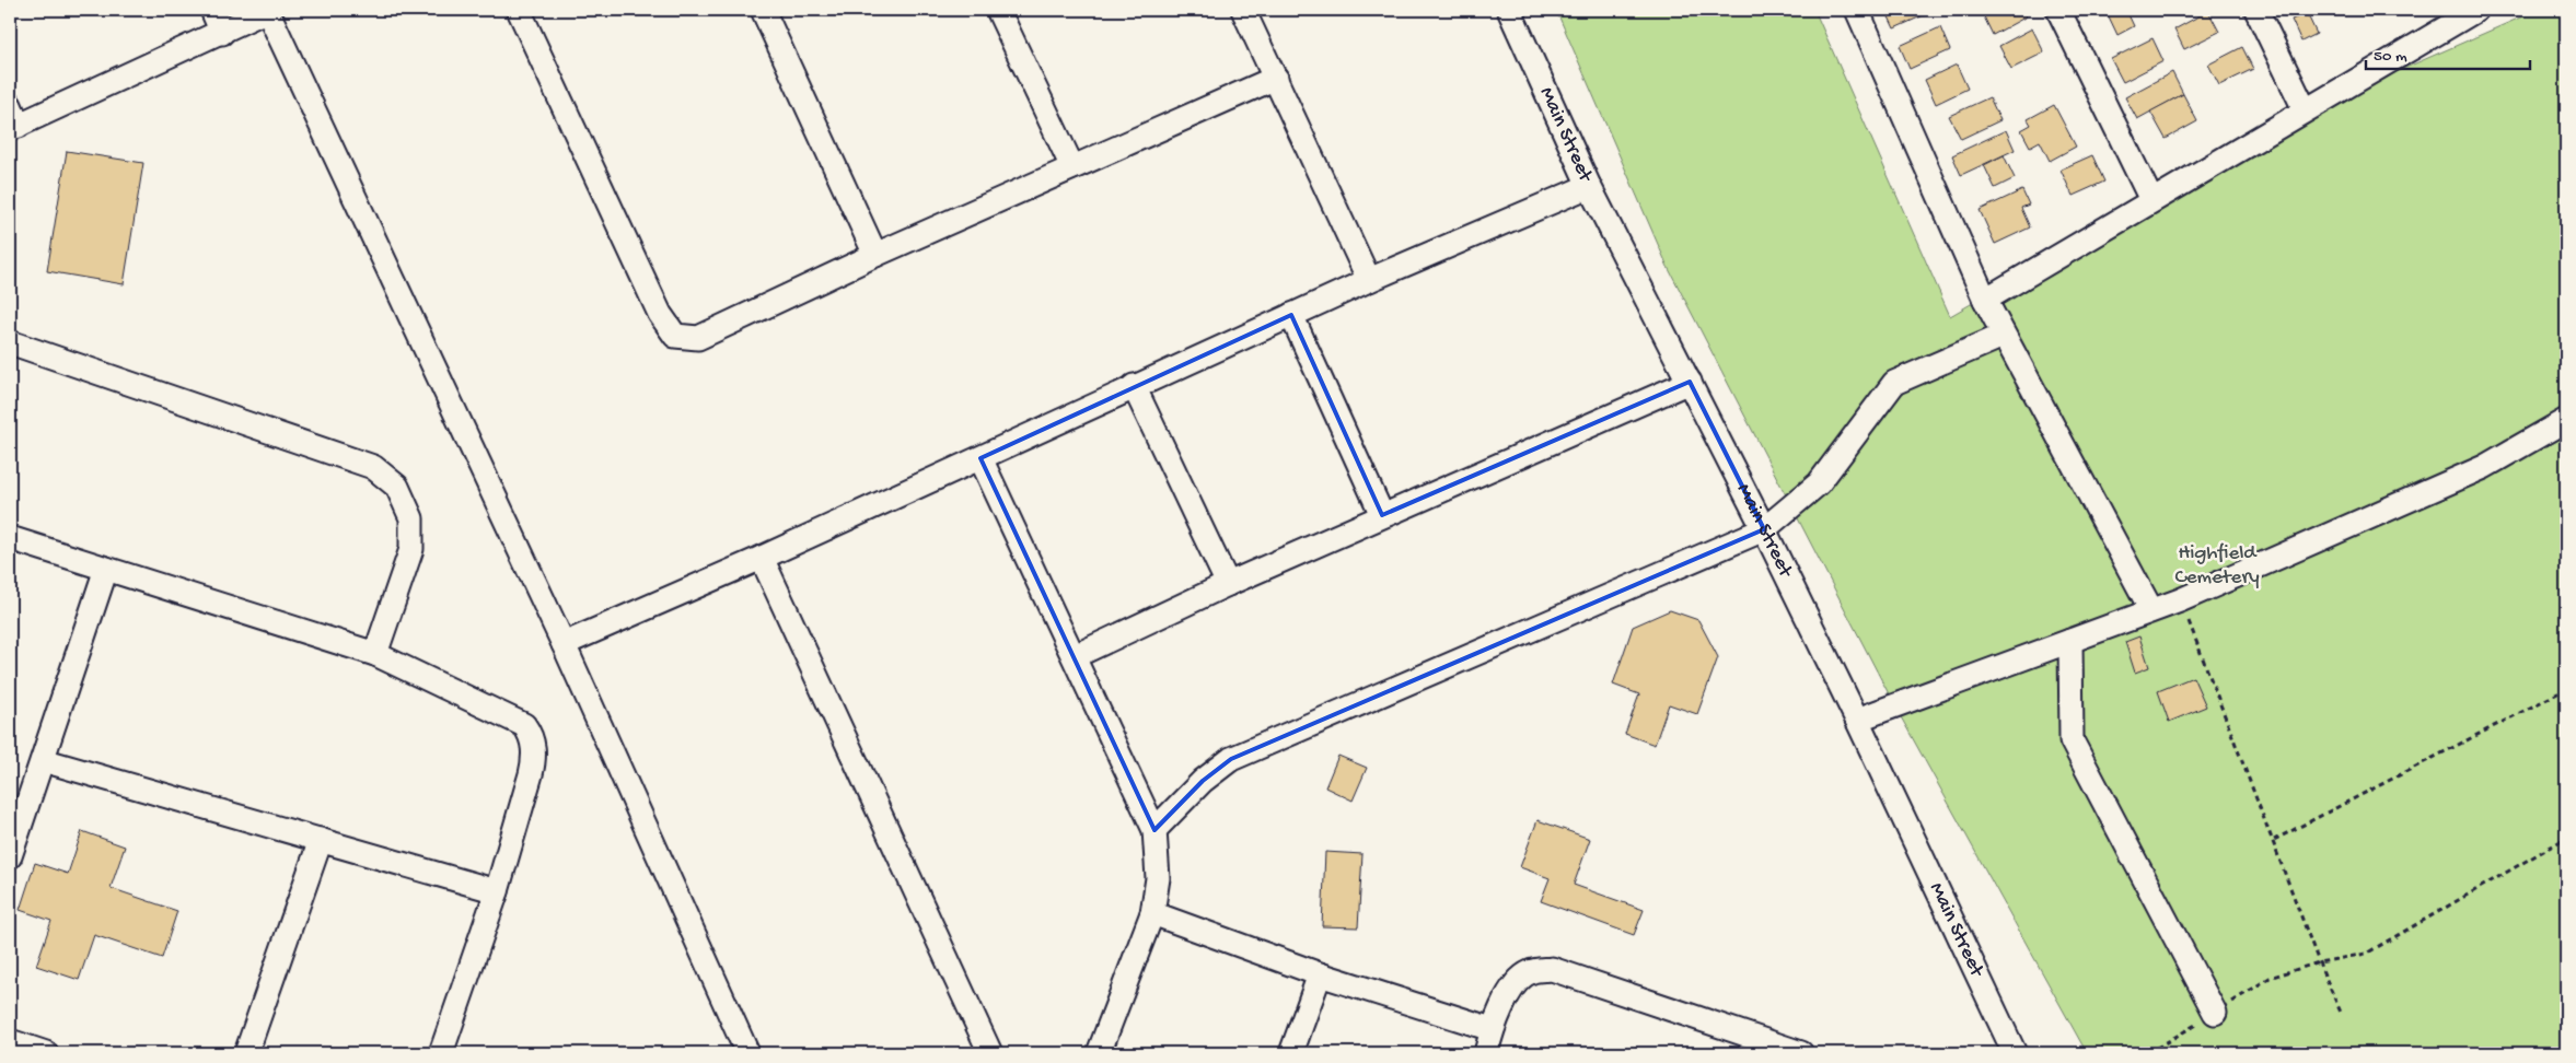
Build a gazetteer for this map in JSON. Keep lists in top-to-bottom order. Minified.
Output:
{"streets":{"street":["Main Street"]},"parks":["Highfield Cemetery"],"scale_bar":"50 m"}
